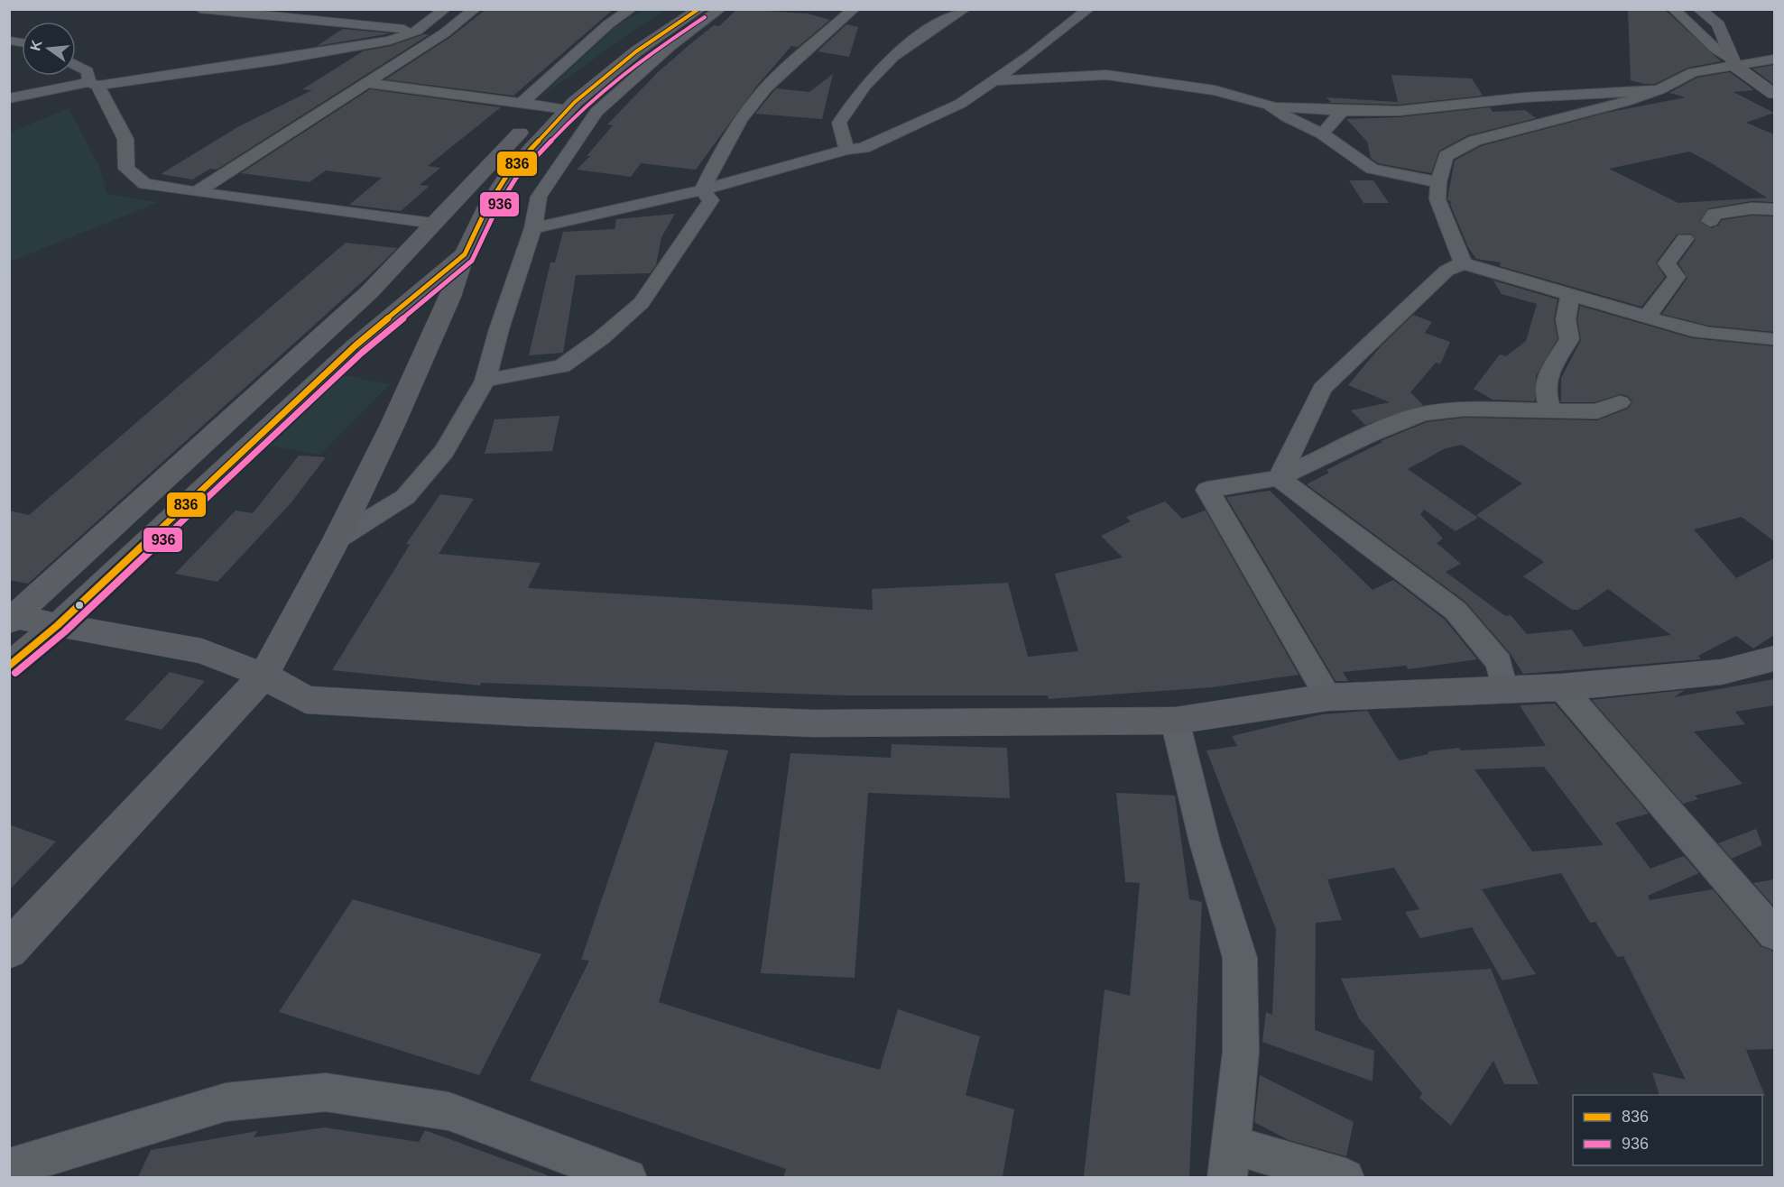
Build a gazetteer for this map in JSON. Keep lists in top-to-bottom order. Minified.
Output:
{"lines":["transit line 836","transit line 936"],"legend":["836","936"],"north":"left"}
